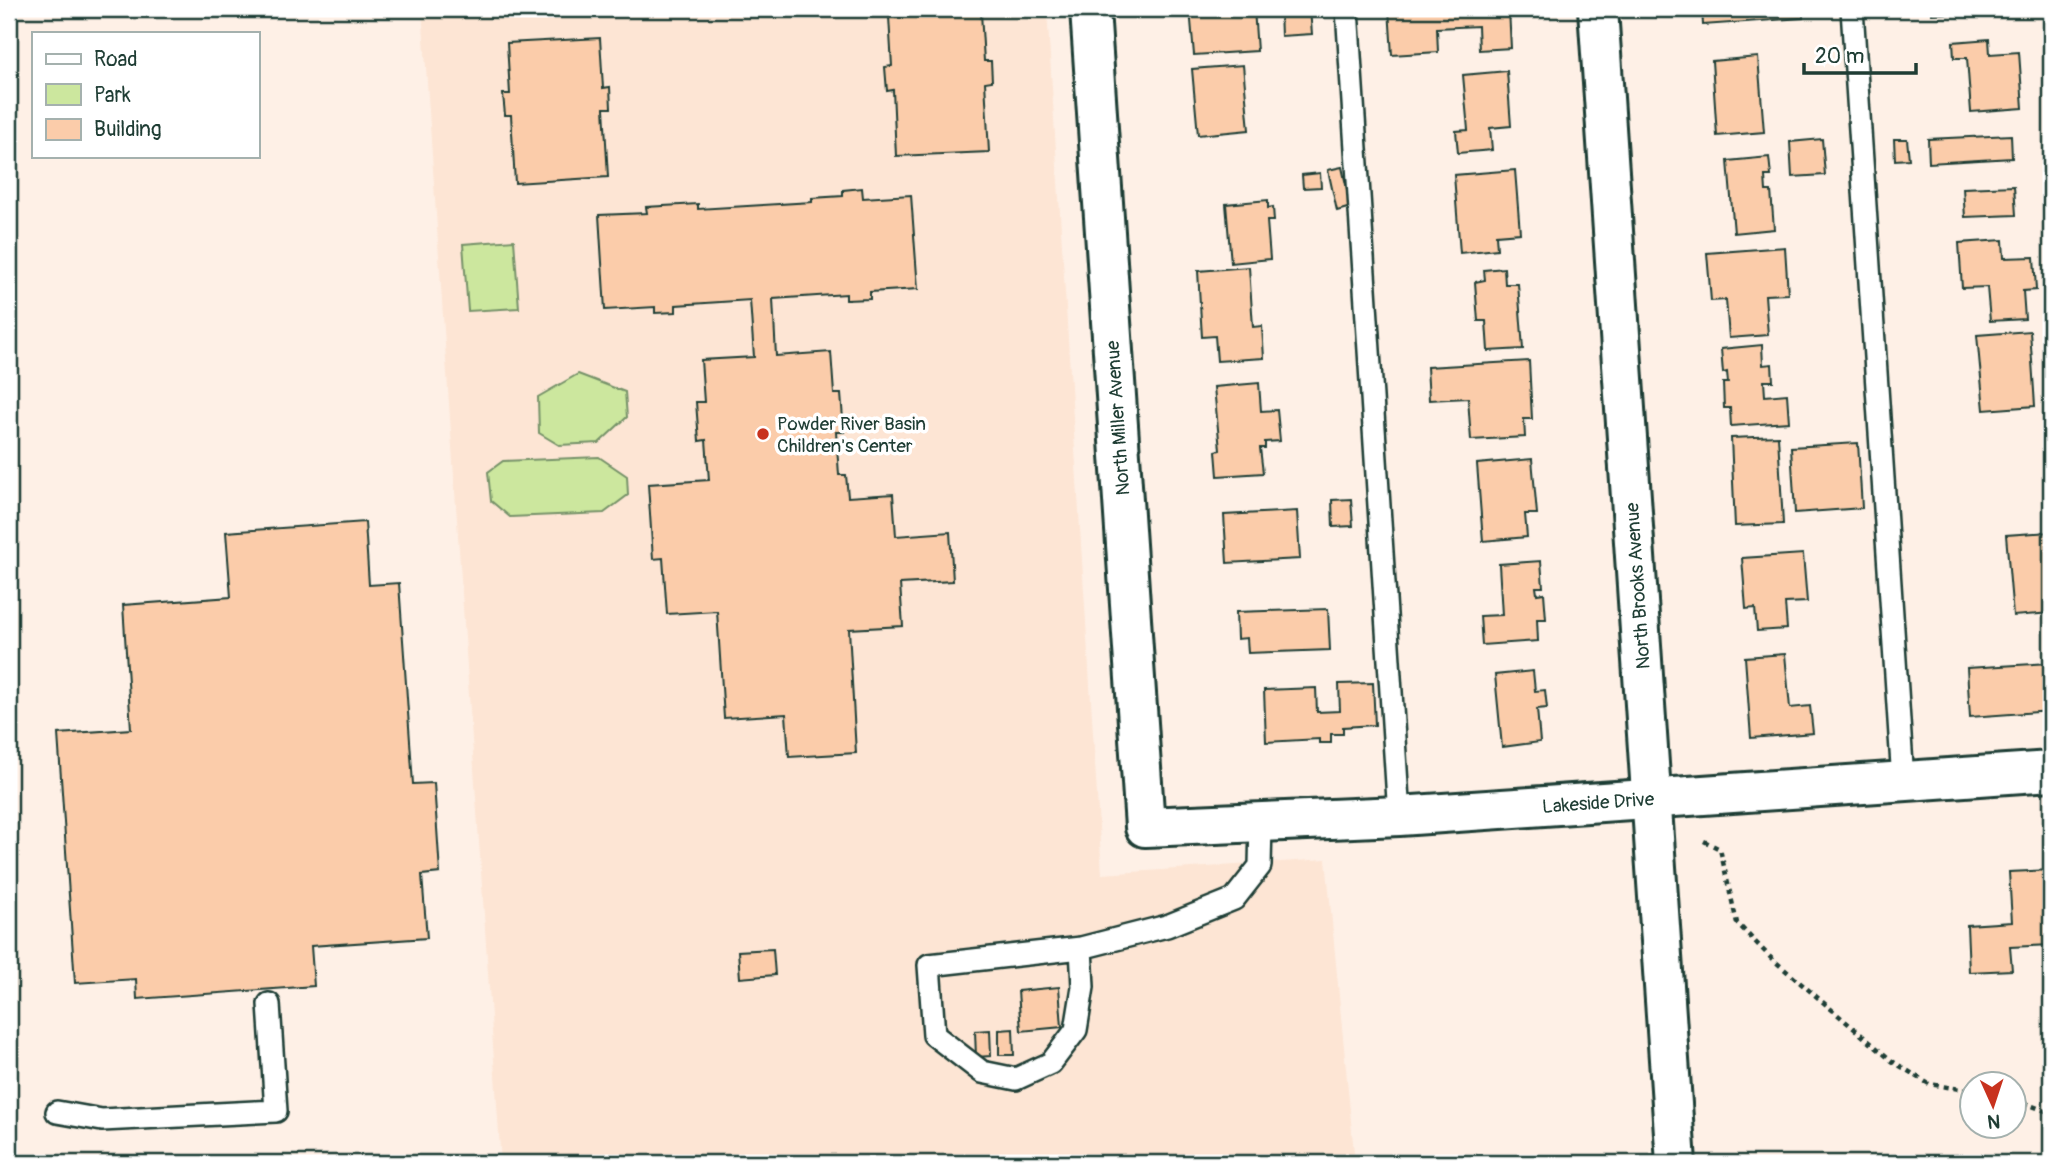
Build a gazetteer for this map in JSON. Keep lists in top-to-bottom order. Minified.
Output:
{"streets":{"street":["North Miller Avenue","North Brooks Avenue","Lakeside Drive"]},"crossings":[["North Miller Avenue","Lakeside Drive"],["North Brooks Avenue","Lakeside Drive"]],"places":["Powder River Basin Children's Center"],"legend":["Road","Park","Building"],"scale_bar":"20 m","north":"bottom"}
